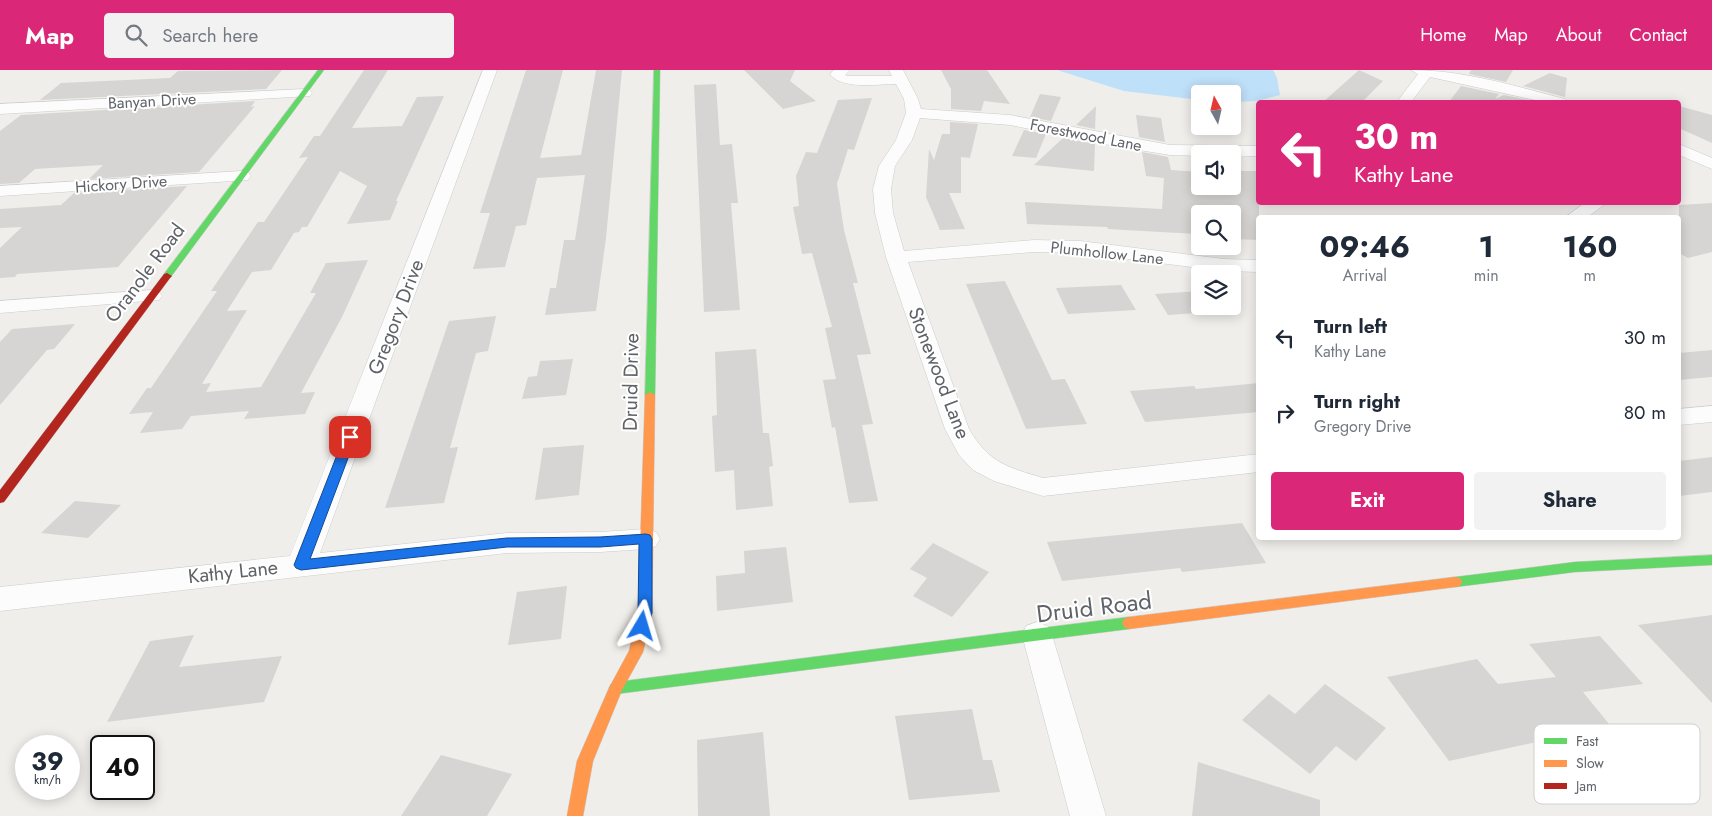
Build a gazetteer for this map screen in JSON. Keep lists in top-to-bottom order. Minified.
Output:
{"streets":{"street":["Banyan Drive","Forestwood Lane","Hickory Drive","Plumhollow Lane","Oranole Road","Gregory Drive","Stonewood Lane","Druid Drive","Kathy Lane","Druid Road"]},"crossings":[["Banyan Drive","Oranole Road"],["Forestwood Lane","Stonewood Lane"],["Hickory Drive","Oranole Road"],["Plumhollow Lane","Stonewood Lane"],["Gregory Drive","Kathy Lane"],["Druid Drive","Kathy Lane"],["Druid Drive","Druid Road"]],"legend":["Fast","Slow","Jam"],"north":"top","page":{"header":"Map","search":"Search here","nav":["Home","Map","About","Contact"],"turn":["30 m","Kathy Lane"],"eta":["09:46","Arrival","1","min","160","m"],"list":[{"name":"Turn left","note":"Kathy Lane","value":"30 m"},{"name":"Turn right","note":"Gregory Drive","value":"80 m"}],"buttons":["Exit","Share"],"speed":"39 km/h","limit":"40"}}
